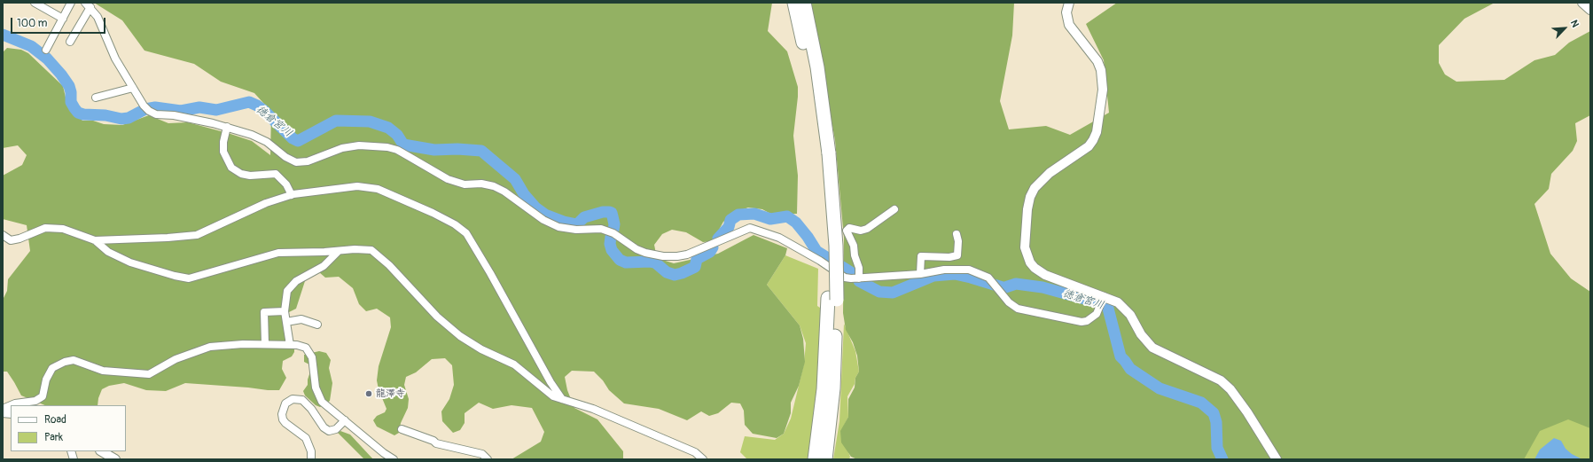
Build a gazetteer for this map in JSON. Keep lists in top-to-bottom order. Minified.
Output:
{"water":["徳倉宮川"],"places":["龍澤寺"],"legend":["Road","Park"],"scale_bar":"100 m","north":"top right"}
